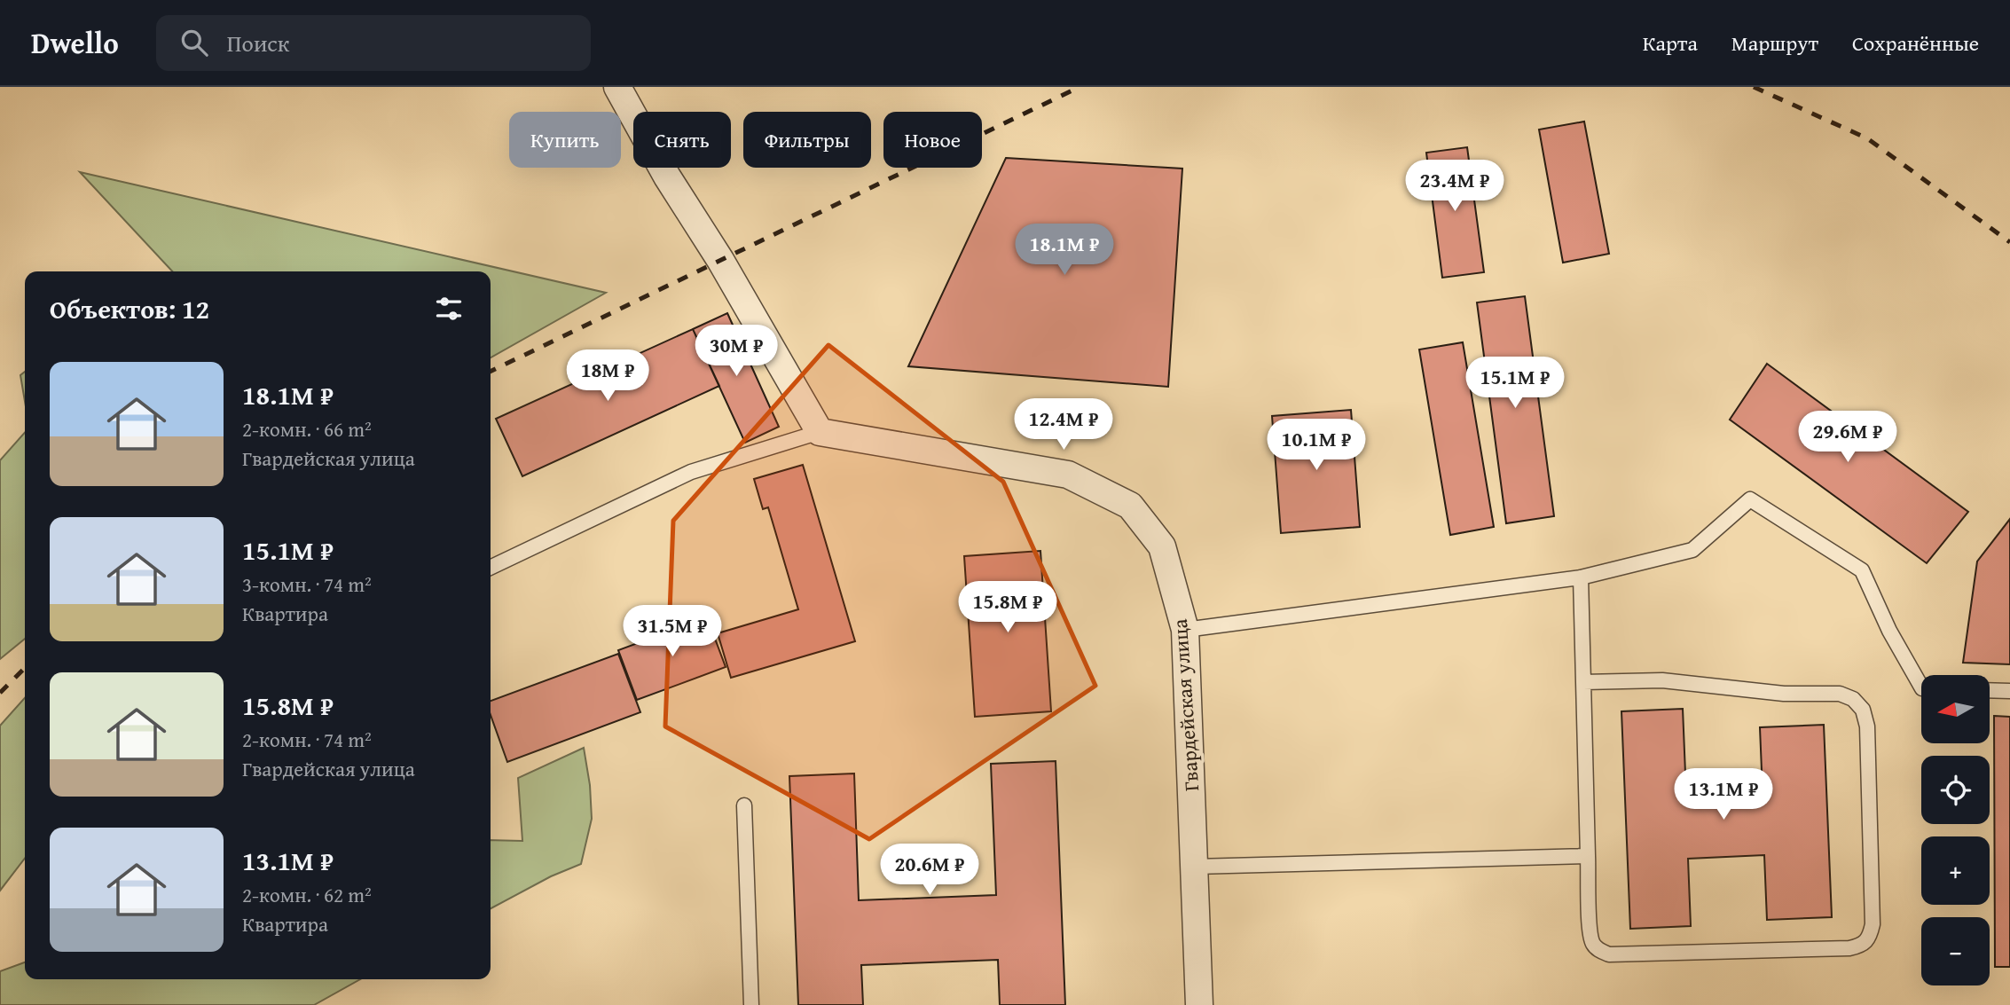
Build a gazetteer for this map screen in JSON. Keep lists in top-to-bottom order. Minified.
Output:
{"streets":{"street":["Гвардейская улица"]},"north":"left","page":{"header":"Dwello","search":"Поиск","nav":["Карта","Маршрут","Сохранённые"],"chip":["Купить","Снять","Фильтры","Новое"],"price":["23.4M ₽","18.1M ₽","30M ₽","18M ₽","15.1M ₽","12.4M ₽","29.6M ₽","10.1M ₽","15.8M ₽","31.5M ₽","13.1M ₽","20.6M ₽"],"heading":"Объектов: 12","list":[{"name":"18.1M ₽","note":"2-комн. · 66 m² · Гвардейская улица"},{"name":"15.1M ₽","note":"3-комн. · 74 m² · Квартира"},{"name":"15.8M ₽","note":"2-комн. · 74 m² · Гвардейская улица"},{"name":"13.1M ₽","note":"2-комн. · 62 m² · Квартира"}],"map_buttons":["+","−"]}}
